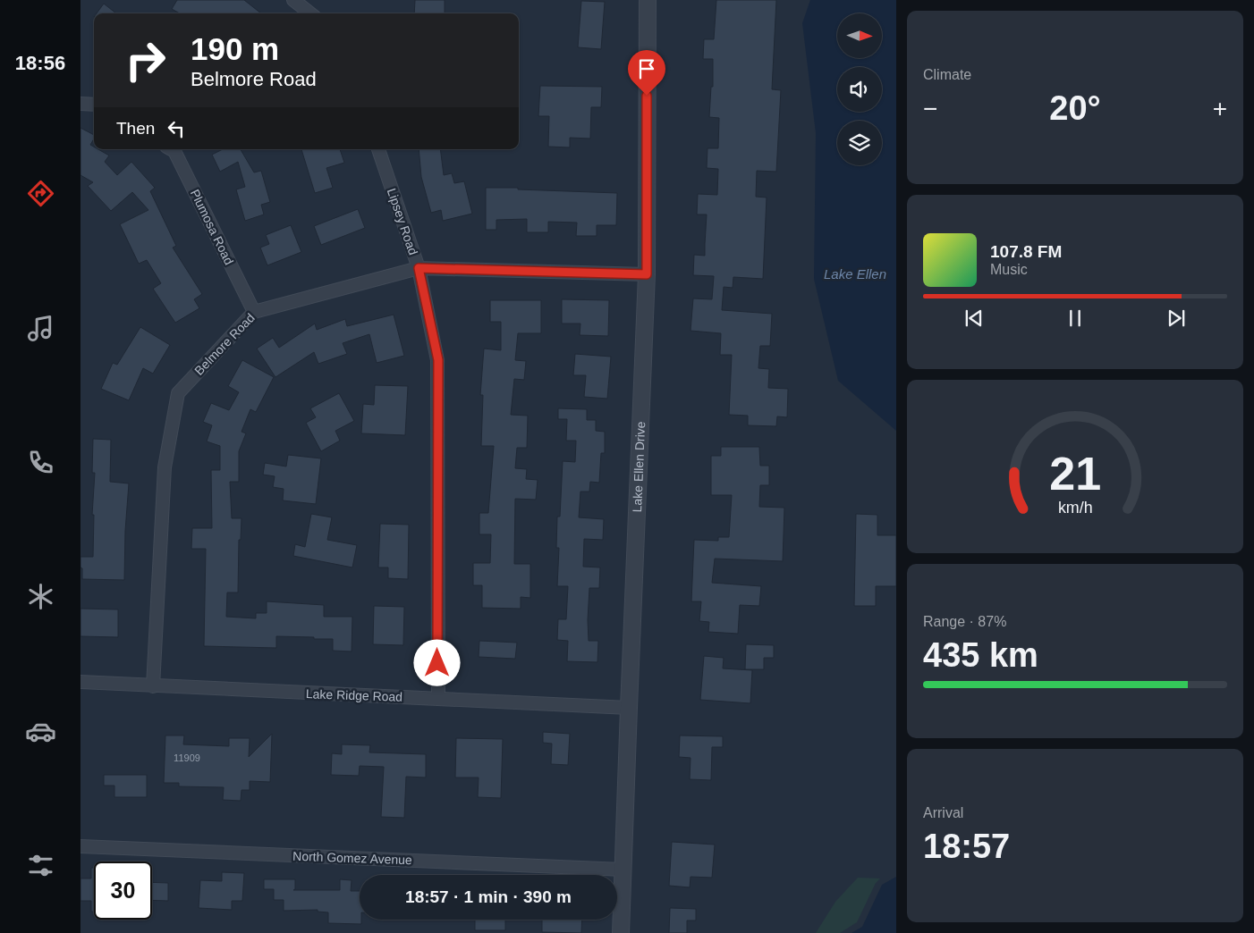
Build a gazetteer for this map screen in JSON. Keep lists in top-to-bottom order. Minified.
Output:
{"streets":{"street":["Lipsey Road","Plumosa Road","Belmore Road","Lake Ellen Drive","Lake Ridge Road","North Gomez Avenue"]},"crossings":[["Lipsey Road","Belmore Road"],["Lipsey Road","Lake Ridge Road"],["Plumosa Road","Belmore Road"],["Belmore Road","Lake Ellen Drive"],["Belmore Road","Lake Ridge Road"],["Lake Ellen Drive","Lake Ridge Road"],["Lake Ellen Drive","North Gomez Avenue"]],"water":["Lake Ellen"],"house_numbers":["11909"],"north":"right","page":{"tabs":"18:56","tile":["Climate",["Range · 87%","435 km"],["Arrival","18:57"]],"turn":["190 m","Belmore Road"],"heat":["−","20°","+"],"then":"Then","song":["107.8 FM","Music"],"limit":"30","trip":"18:57 · 1 min · 390 m","gauge":["21","km/h"]}}
